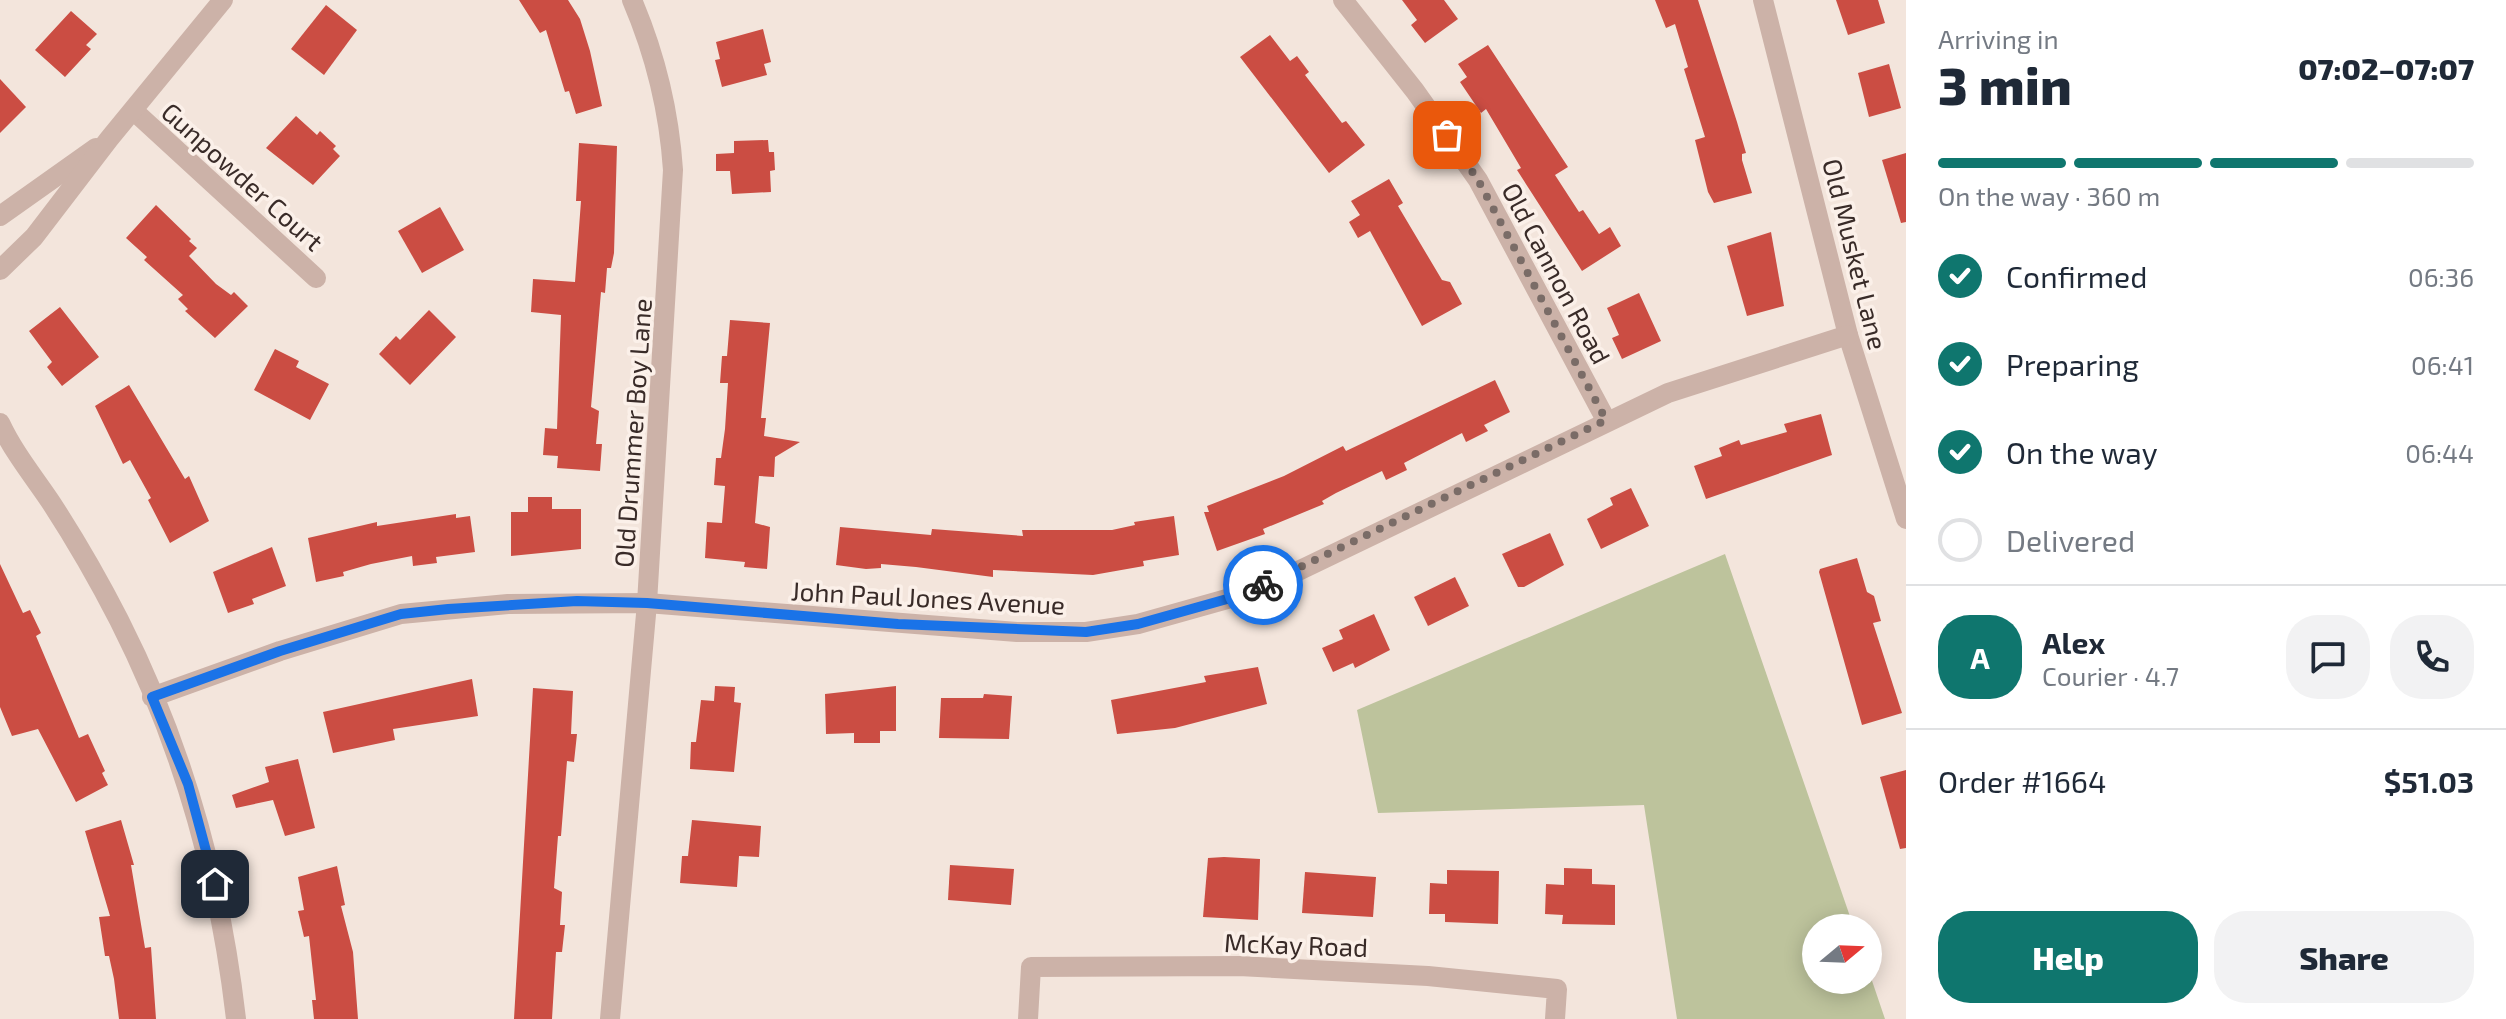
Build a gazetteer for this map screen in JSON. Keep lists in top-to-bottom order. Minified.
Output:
{"streets":{"street":["Gunpowder Court","Old Musket Lane","Old Cannon Road","Old Drummer Boy Lane","John Paul Jones Avenue","McKay Road"]},"crossings":[["Old Musket Lane","John Paul Jones Avenue"],["Old Cannon Road","John Paul Jones Avenue"],["Old Drummer Boy Lane","John Paul Jones Avenue"]],"north":"right","page":{"heading":["3 min","Arriving in","07:02–07:07"],"panel":["Alex","Courier · 4.7","Order #1664","$51.03"],"bar":"On the way · 360 m","list":[["Confirmed","06:36"],["Preparing","06:41"],["On the way","06:44"],"Delivered"],"round":"A","buttons":["Help","Share"]}}
